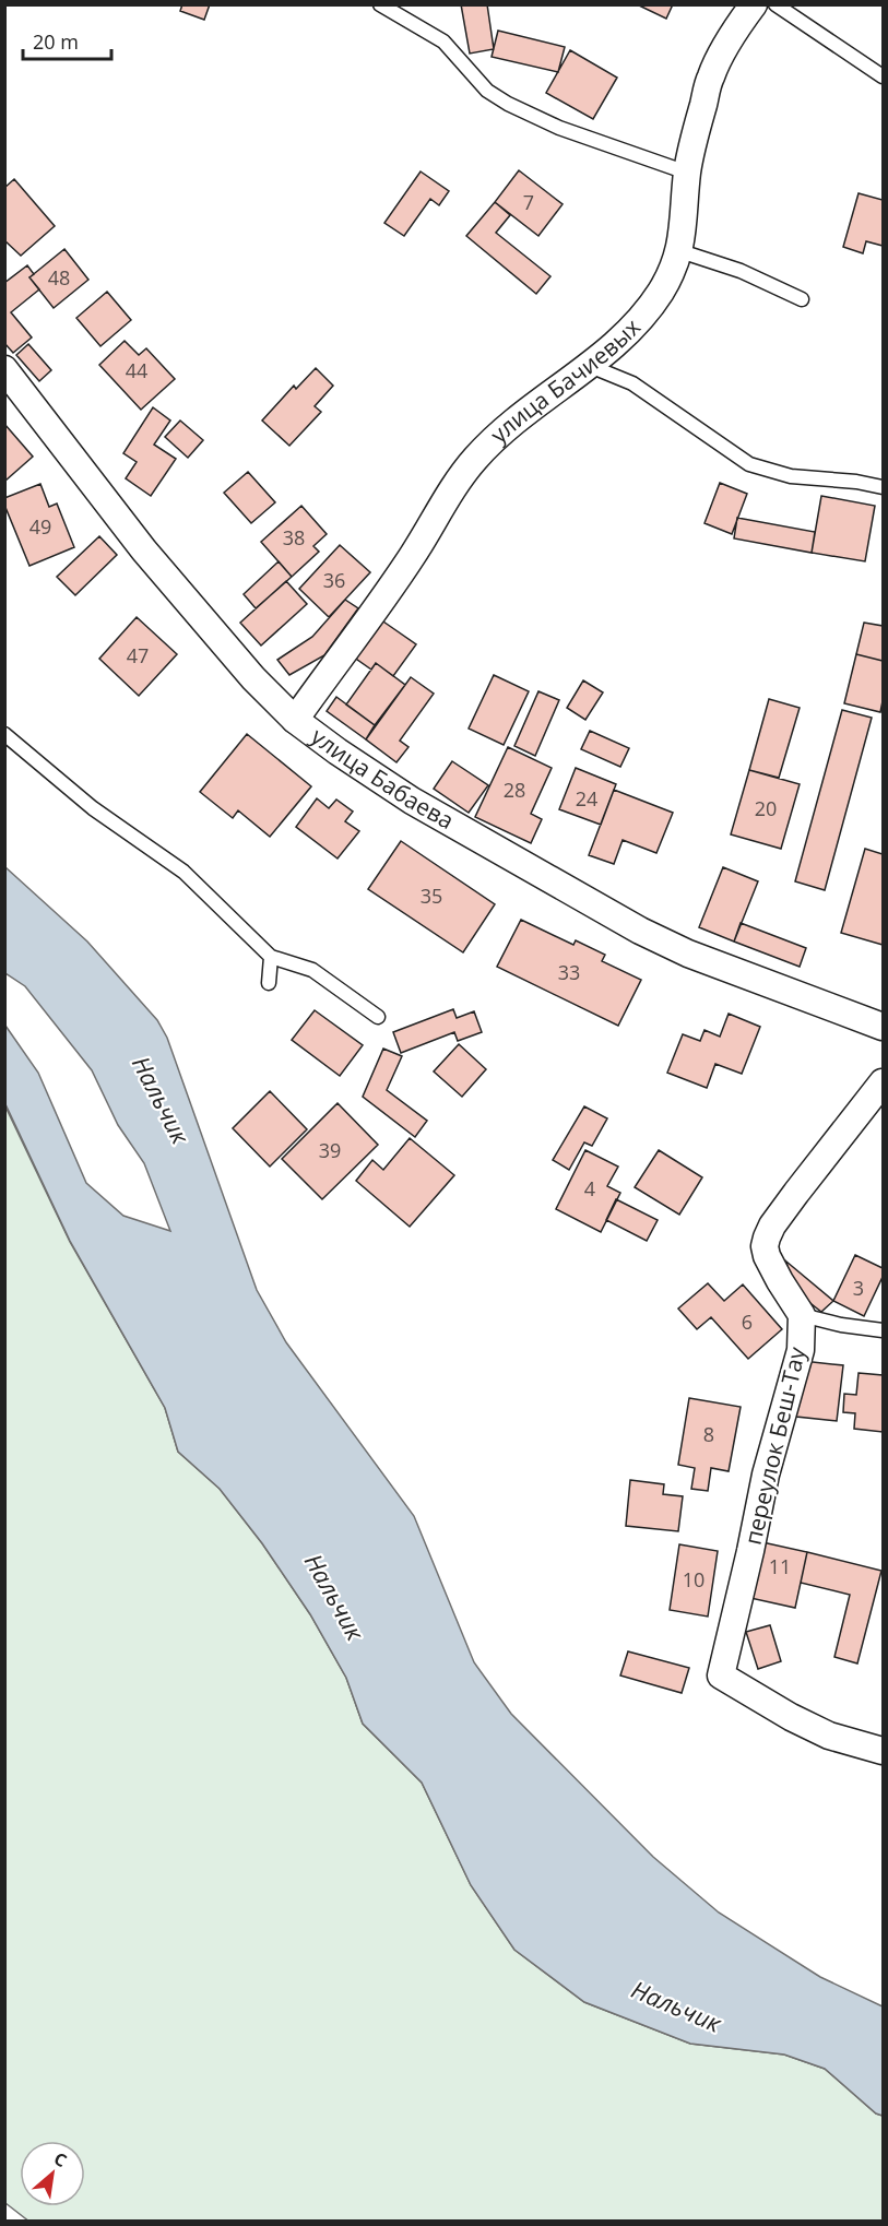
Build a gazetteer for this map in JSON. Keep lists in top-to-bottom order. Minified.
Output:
{"streets":{"street":["улица Бачиевых","улица Бабаева","переулок Беш-Тау"]},"crossings":[["улица Бачиевых","улица Бабаева"]],"water":["Нальчик"],"house_numbers":["7","48","44","49","38","36","47","28","24","20","35","33","39","4","3","6","8","11","10"],"scale_bar":"20 m","north":"top right"}
